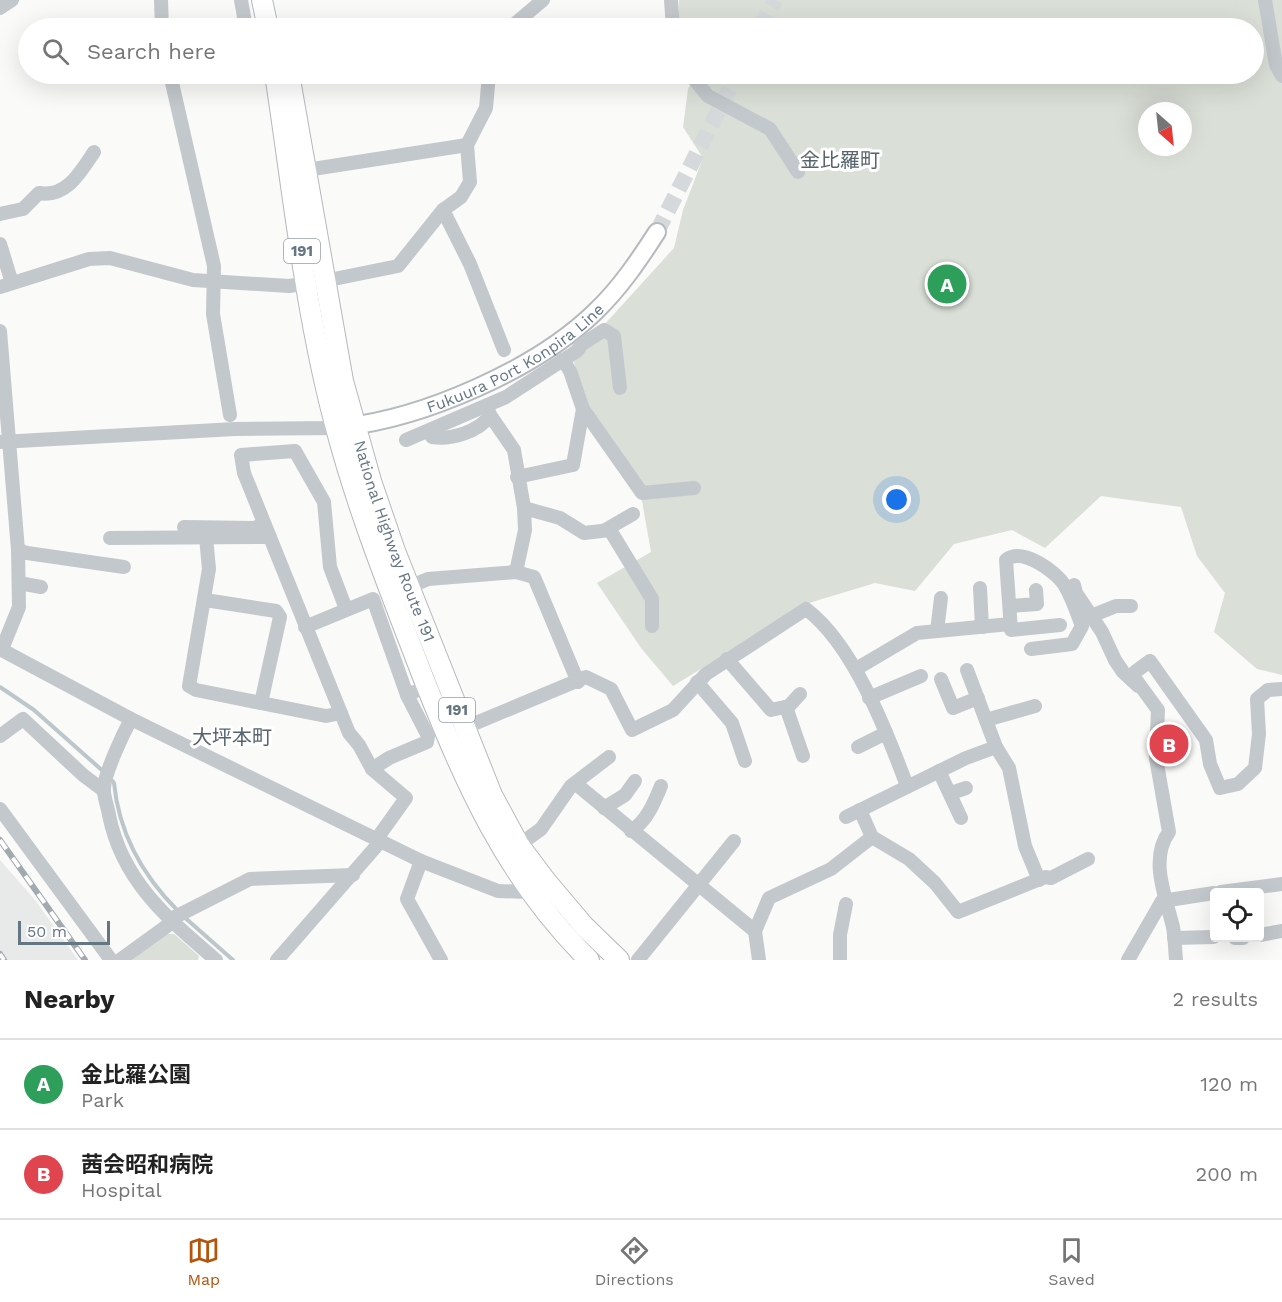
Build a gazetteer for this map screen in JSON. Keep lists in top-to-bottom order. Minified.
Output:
{"streets":{"highway":["191","National Highway Route 191"],"main road":["Fukuura Port Konpira Line"]},"crossings":[["Fukuura Port Konpira Line","National Highway Route 191"]],"districts":["金比羅町","大坪本町"],"scale_bar":"50 m","north":"bottom right","page":{"search":"Search here","pins":["A","B"],"scale":"50 m","heading":["Nearby","2 results"],"list":[{"mark":"A","name":"金比羅公園","note":"Park","value":"120 m"},{"mark":"B","name":"茜会昭和病院","note":"Hospital","value":"200 m"}],"nav":["Map","Directions","Saved"]}}
